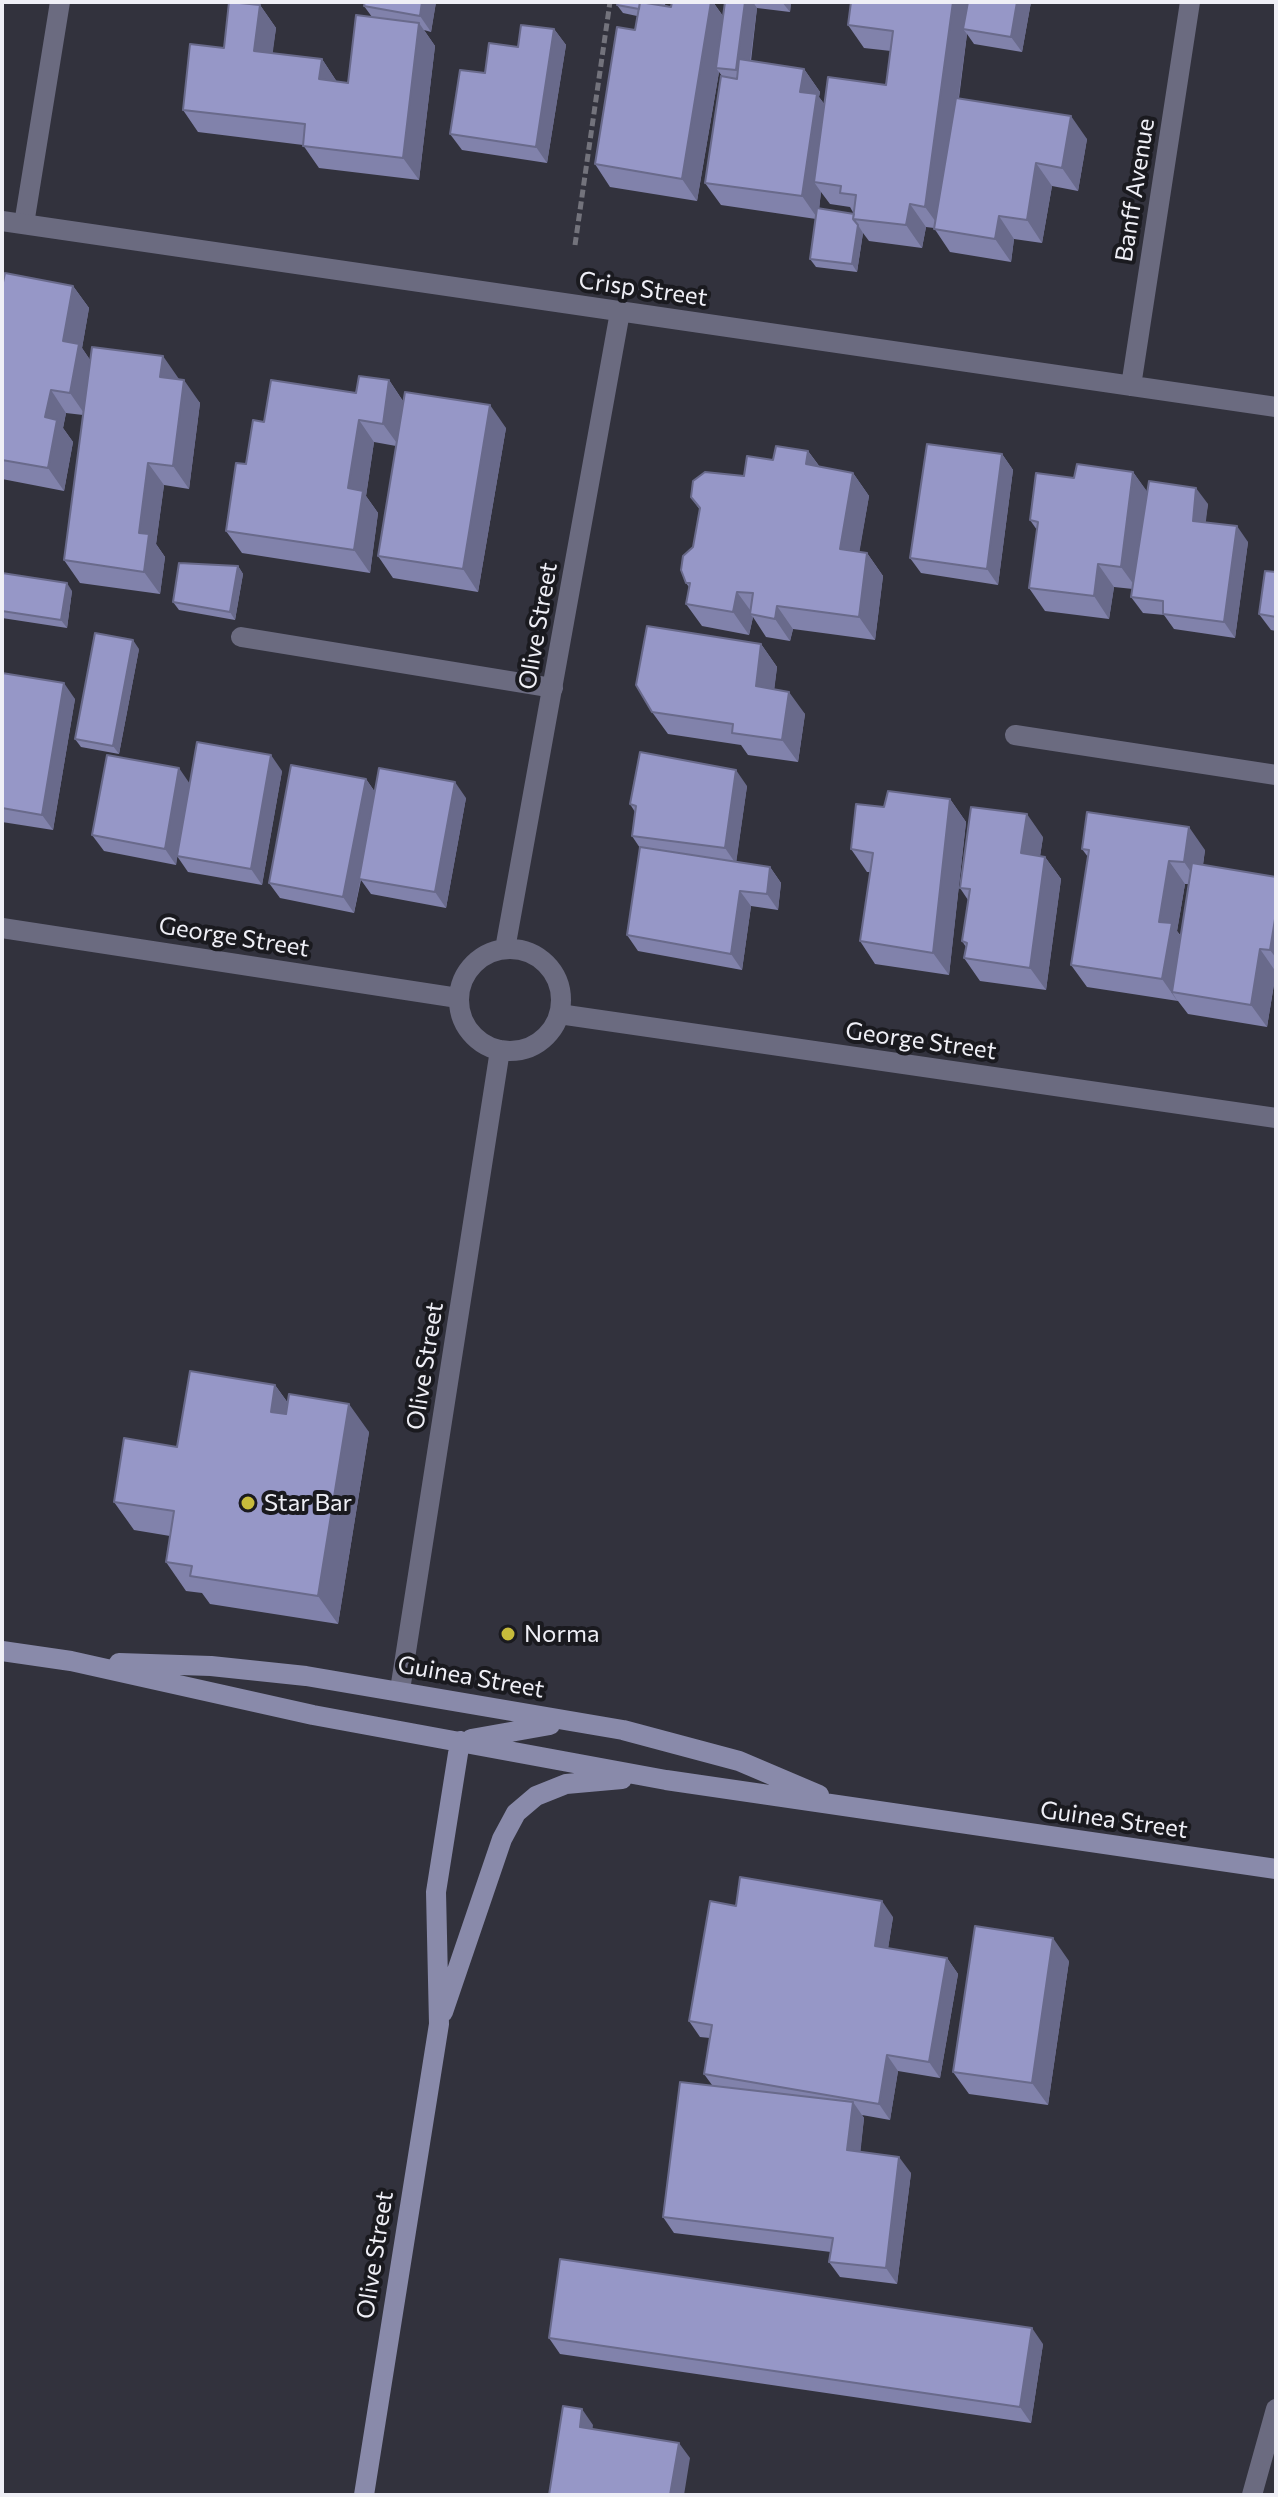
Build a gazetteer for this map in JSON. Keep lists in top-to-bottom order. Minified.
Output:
{"streets":{"street":["Banff Avenue","Crisp Street","Olive Street","George Street","Guinea Street"]},"crossings":[["Banff Avenue","Crisp Street"],["Crisp Street","Olive Street"],["Olive Street","George Street"],["Olive Street","Guinea Street"]],"places":["Star Bar","Norma"]}
